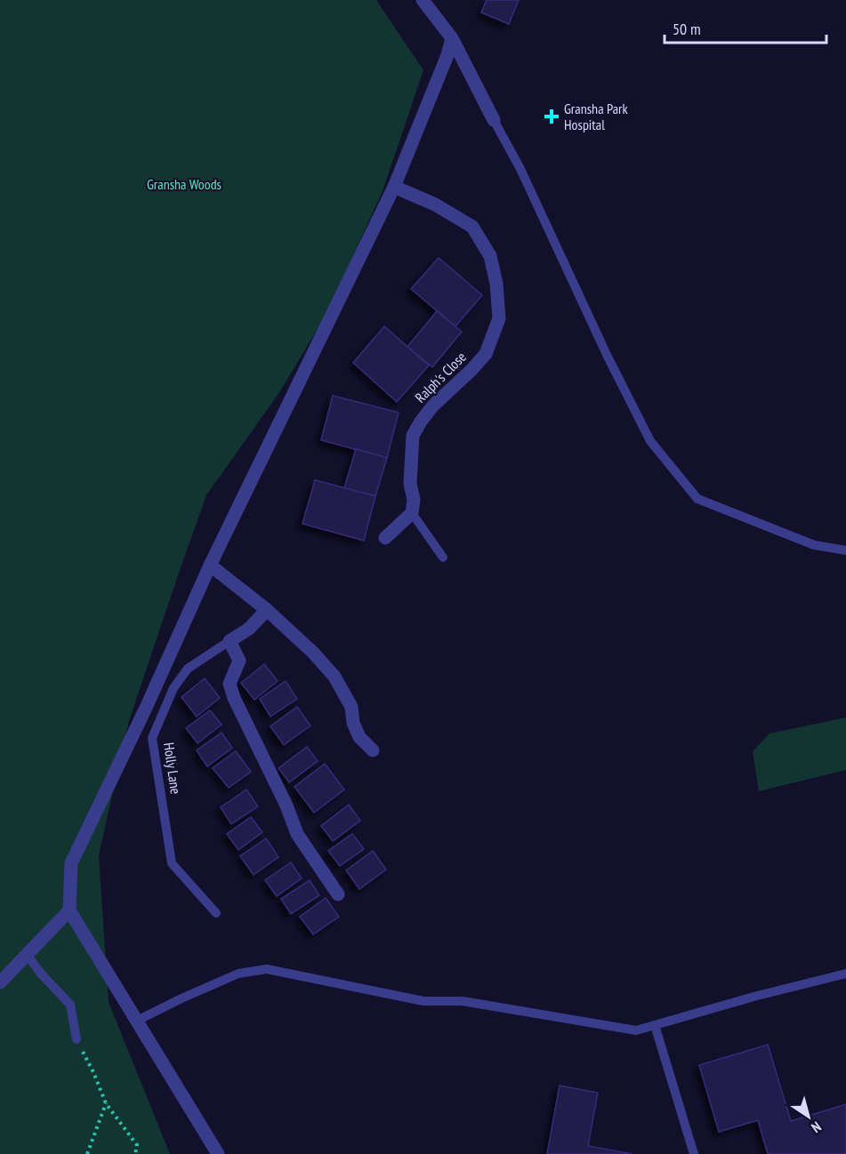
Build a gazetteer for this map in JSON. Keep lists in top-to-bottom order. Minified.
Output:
{"streets":{"street":["Ralph's Close","Holly Lane"]},"parks":["Gransha Woods"],"places":{"health":["Gransha Park Hospital"]},"scale_bar":"50 m","north":"bottom right"}
